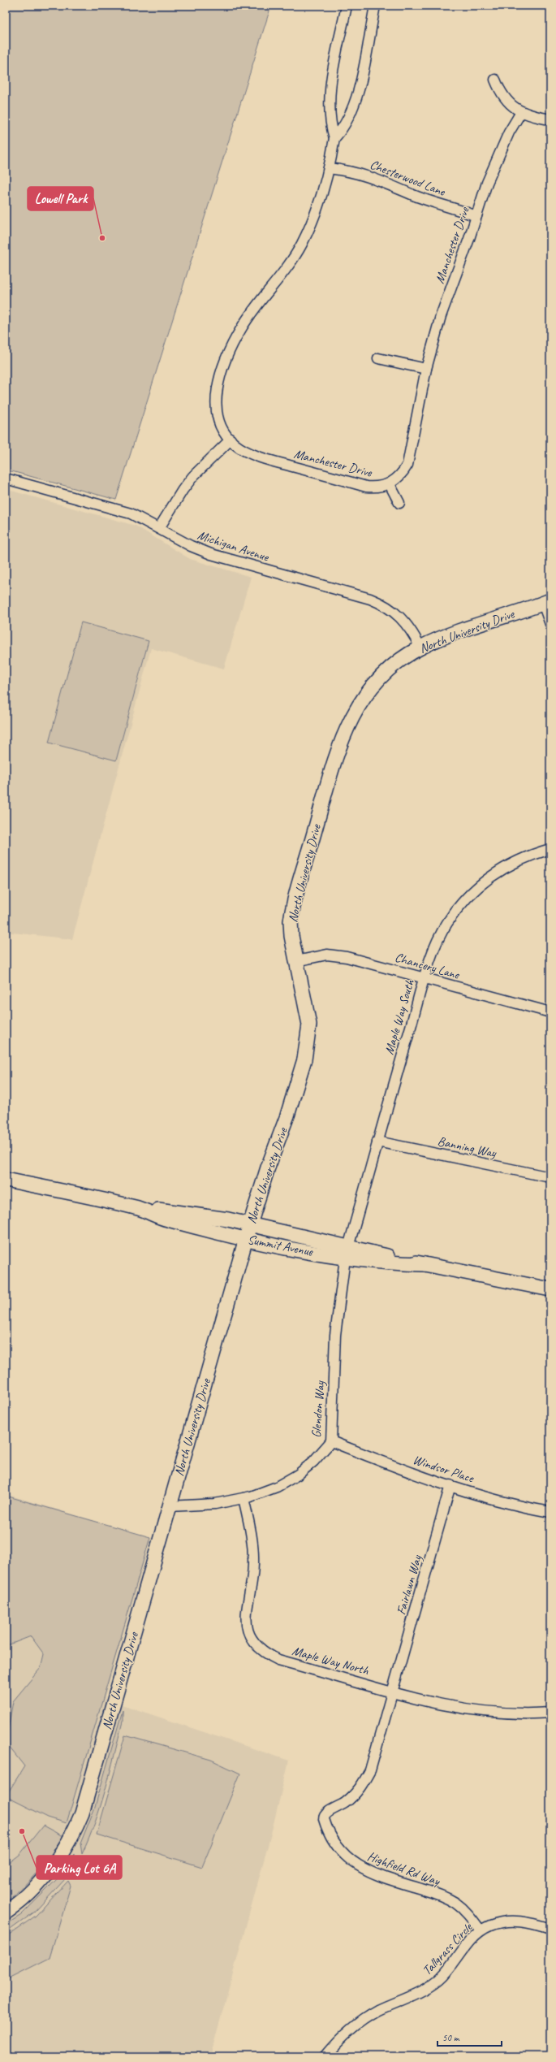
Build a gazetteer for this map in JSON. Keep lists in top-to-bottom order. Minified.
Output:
{"streets":{"street":["Chesterwood Lane","Manchester Drive","Michigan Avenue","North University Drive","Chancery Lane","Maple Way South","Banning Way","Summit Avenue","Glendon Way","Windsor Place","Fairlawn Way","Maple Way North","Highfield Rd Way","Tallgrass Circle"]},"crossings":[["Chesterwood Lane","Manchester Drive"],["Michigan Avenue","North University Drive"],["North University Drive","Chancery Lane"],["North University Drive","Summit Avenue"],["North University Drive","Glendon Way"],["Chancery Lane","Maple Way South"],["Maple Way South","Banning Way"],["Maple Way South","Summit Avenue"],["Maple Way South","Glendon Way"],["Summit Avenue","Glendon Way"],["Glendon Way","Windsor Place"],["Glendon Way","Maple Way North"],["Windsor Place","Fairlawn Way"],["Fairlawn Way","Maple Way North"],["Fairlawn Way","Highfield Rd Way"],["Maple Way North","Highfield Rd Way"],["Highfield Rd Way","Tallgrass Circle"]],"places":["Lowell Park","Parking Lot 6A"],"scale_bar":"50 m"}
